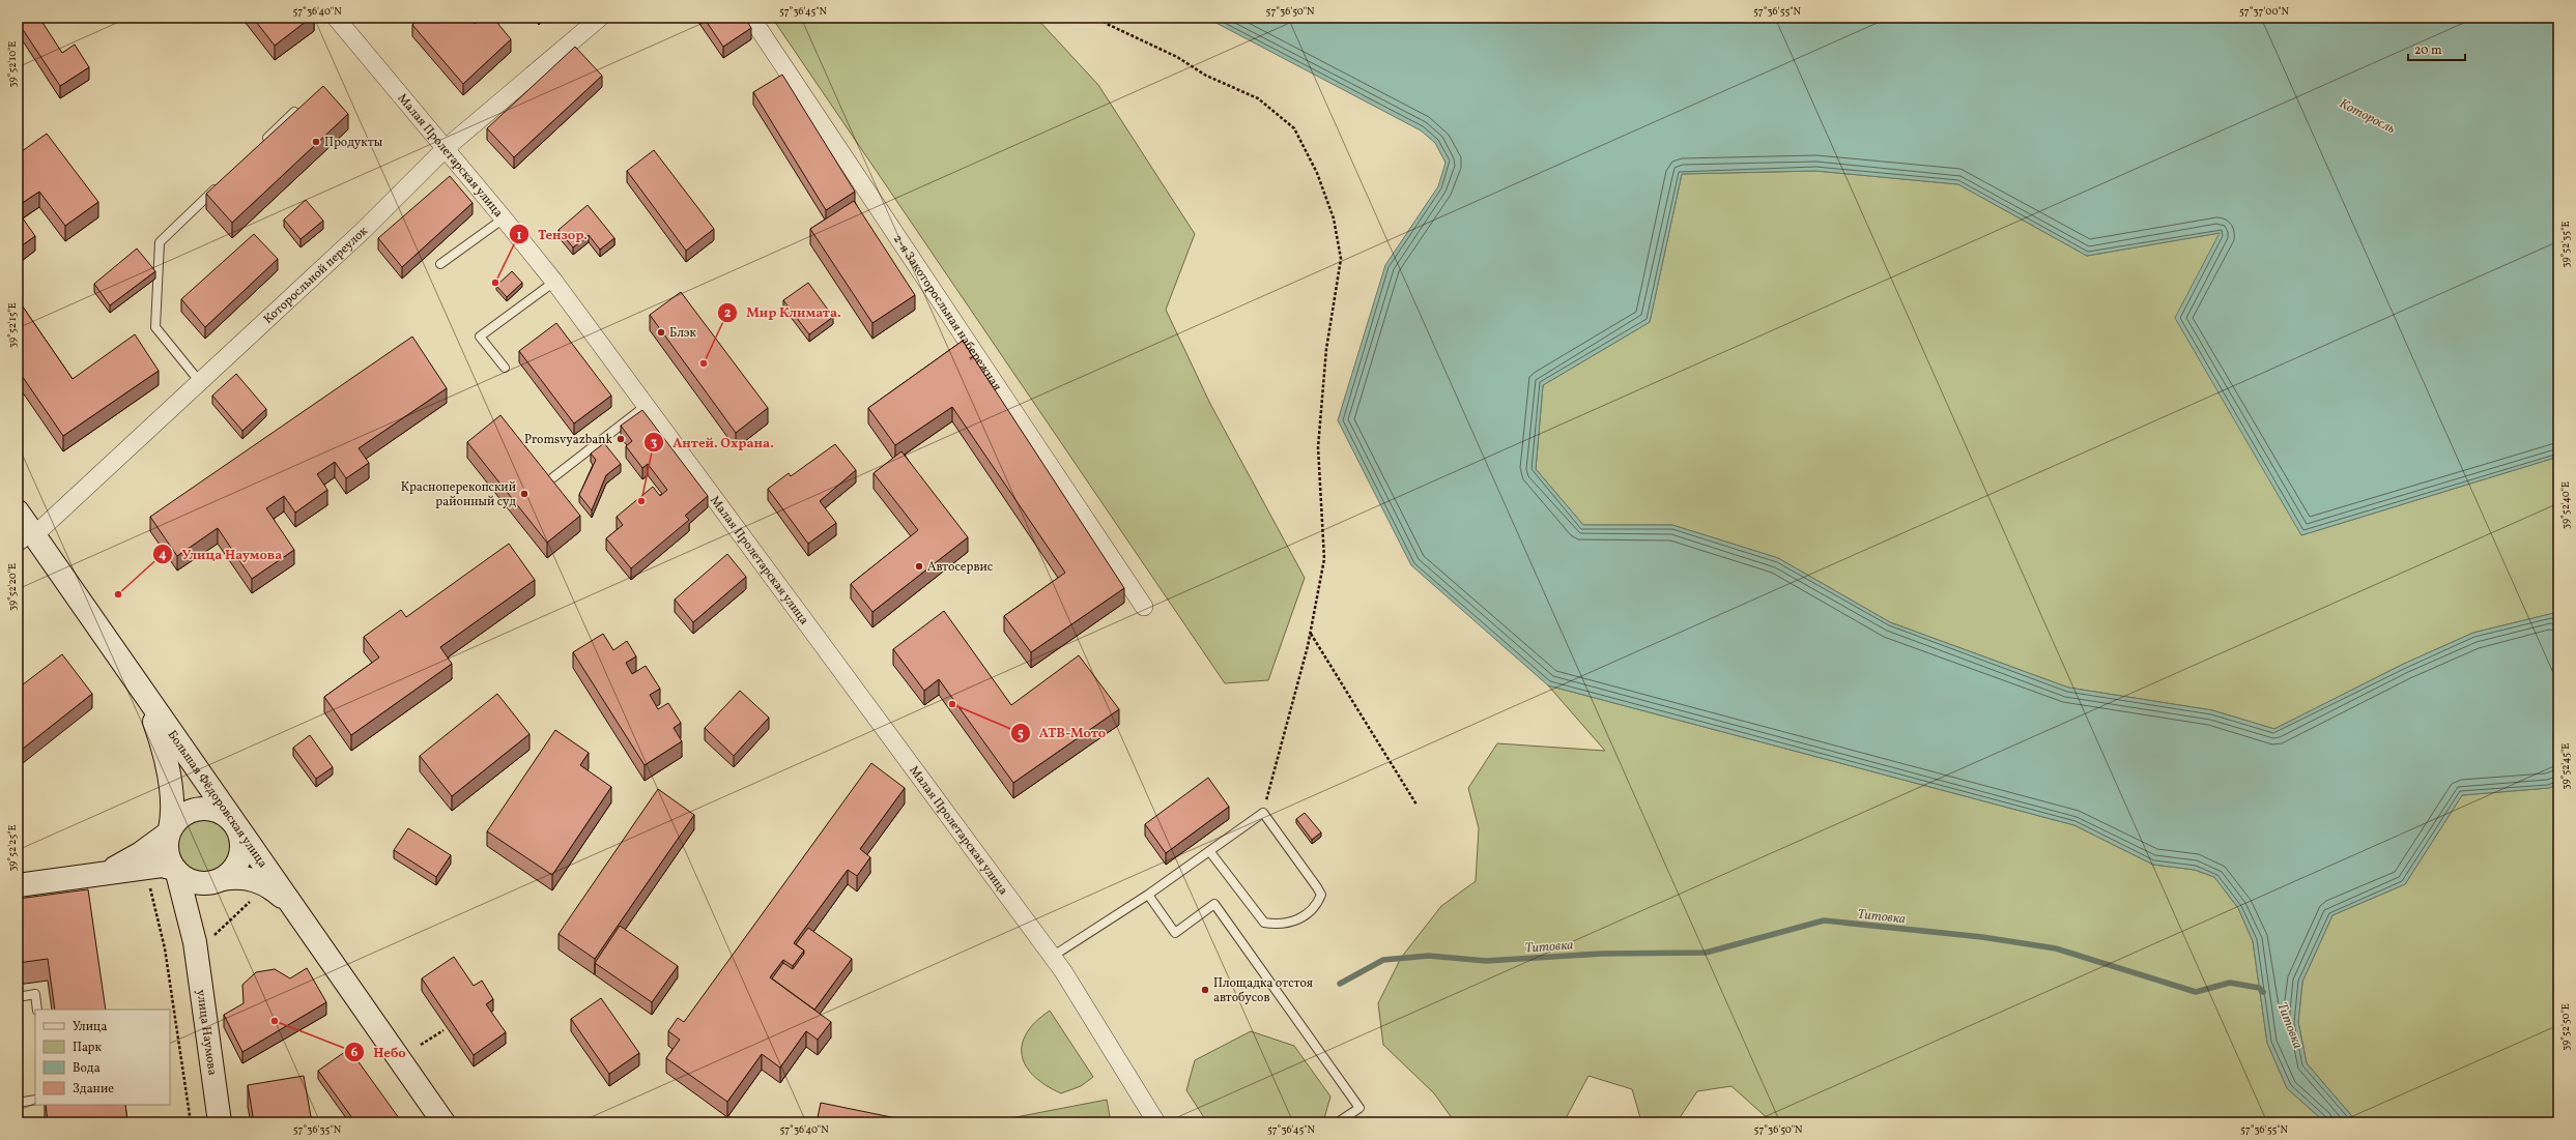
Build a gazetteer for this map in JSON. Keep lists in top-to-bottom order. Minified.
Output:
{"streets":{"main road":["Большая Фёдоровская улица","улица Наумова"],"street":["Малая Пролетарская улица","Которосльной переулок","2-я Закоторосльная набережная"]},"crossings":[["Малая Пролетарская улица","Которосльной переулок"],["Которосльной переулок","Большая Фёдоровская улица"],["Большая Фёдоровская улица","улица Наумова"]],"water":["Которосль","Титовка"],"places":["Продукты","Тензор.","Блэк","Мир Климата.","Promsvyazbank","Красноперекопский районный суд","Антей. Охрана.","Автосервис","Улица Наумова","АТВ-Мото","Площадка отстоя автобусов","Небо"],"legend":["Улица","Парк","Вода","Здание"],"scale_bar":"20 m","coordinates":["57°36'40\"N","57°36'45\"N","57°36'50\"N","57°36'55\"N","57°37'00\"N","39°52'10\"E","39°52'35\"E","39°52'15\"E","39°52'40\"E","39°52'20\"E","39°52'45\"E","39°52'25\"E","39°52'50\"E","57°36'35\"N"]}
